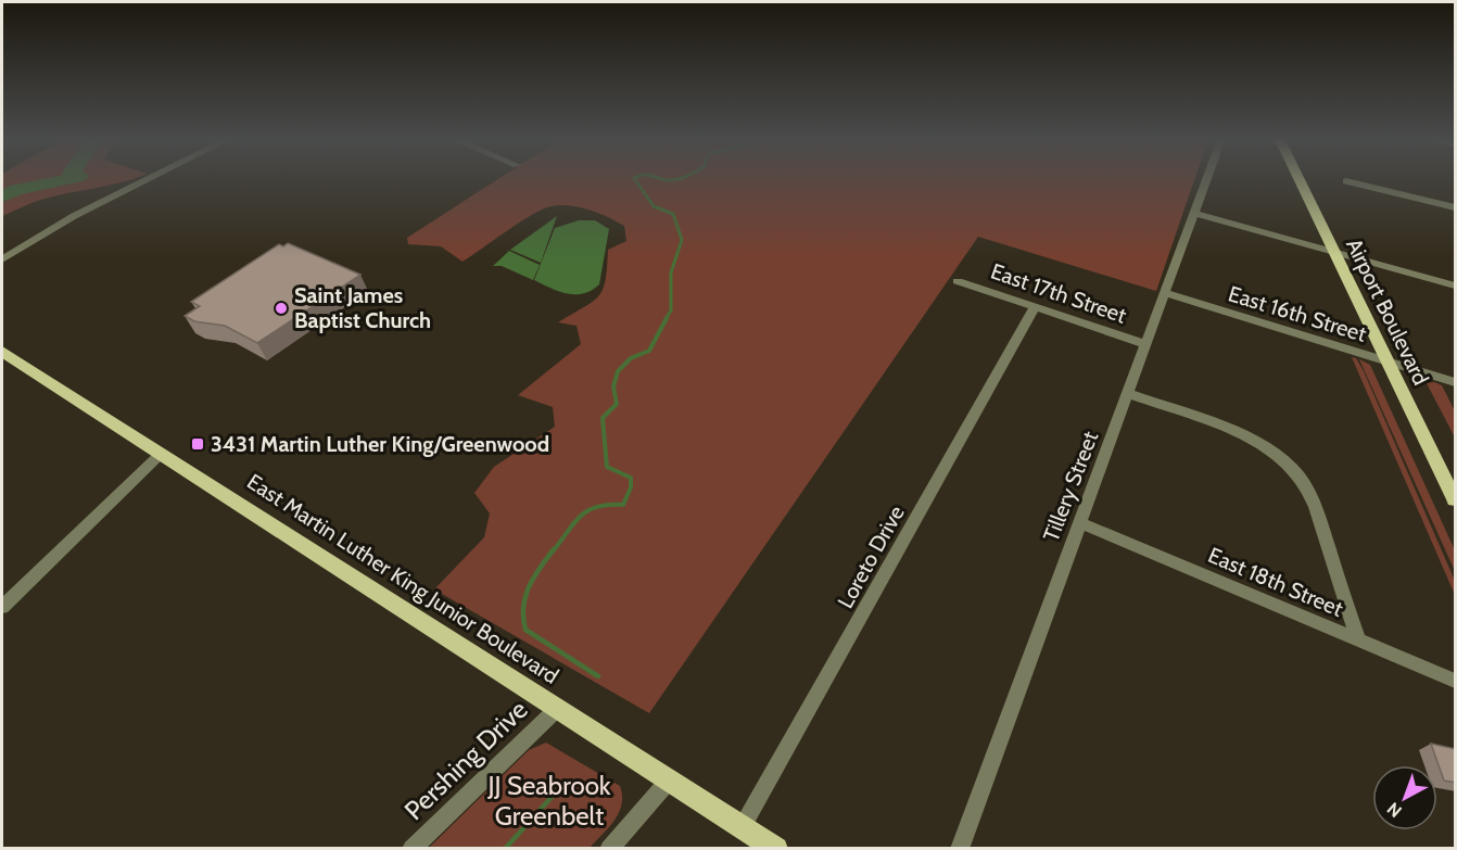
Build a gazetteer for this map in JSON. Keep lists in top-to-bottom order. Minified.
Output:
{"streets":{"main road":["Airport Boulevard","East Martin Luther King Junior Boulevard"],"street":["East 17th Street","East 16th Street","Tillery Street","Loreto Drive","East 18th Street","Pershing Drive"]},"crossings":[["East 17th Street","Tillery Street"],["East 17th Street","Loreto Drive"],["Airport Boulevard","East 16th Street"],["East 16th Street","Tillery Street"],["Tillery Street","East 18th Street"],["Loreto Drive","East Martin Luther King Junior Boulevard"],["East Martin Luther King Junior Boulevard","Pershing Drive"]],"parks":["JJ Seabrook Greenbelt"],"places":{"other":["Saint James Baptist Church"],"transit":["3431 Martin Luther King/Greenwood"]},"north":"bottom left"}
